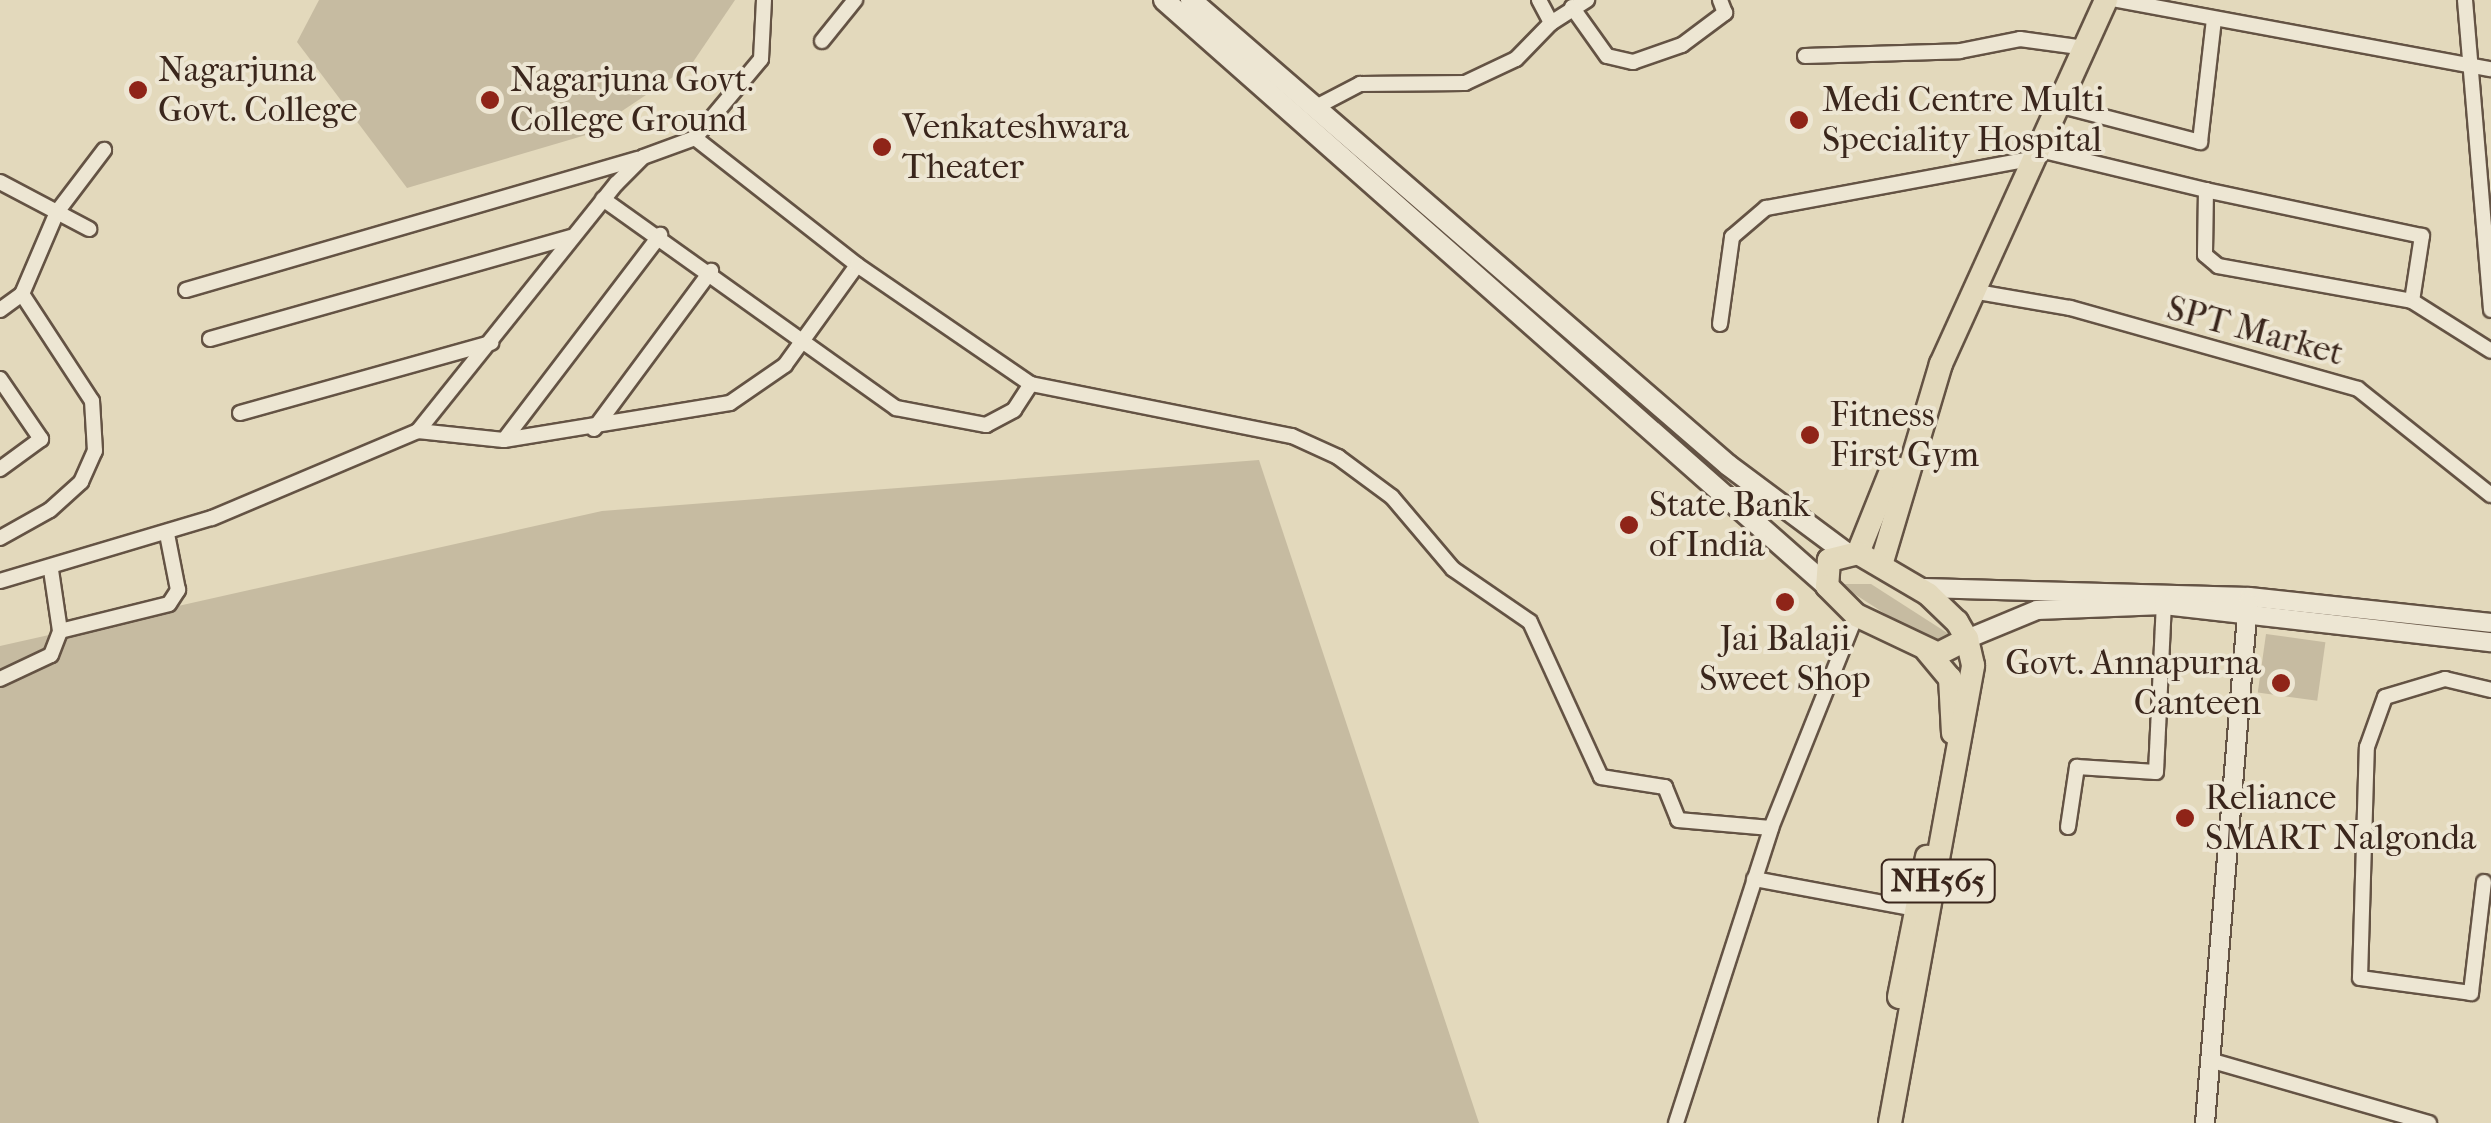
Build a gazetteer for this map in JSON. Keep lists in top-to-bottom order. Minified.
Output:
{"streets":{"highway":["NH565"],"street":["SPT Market"]},"places":["Nagarjuna Govt. College","Nagarjuna Govt. College Ground","Medi Centre Multi Speciality Hospital","Venkateshwara Theater","Fitness First Gym","State Bank of India","Jai Balaji Sweet Shop","Govt. Annapurna Canteen","Reliance SMART Nalgonda"]}
